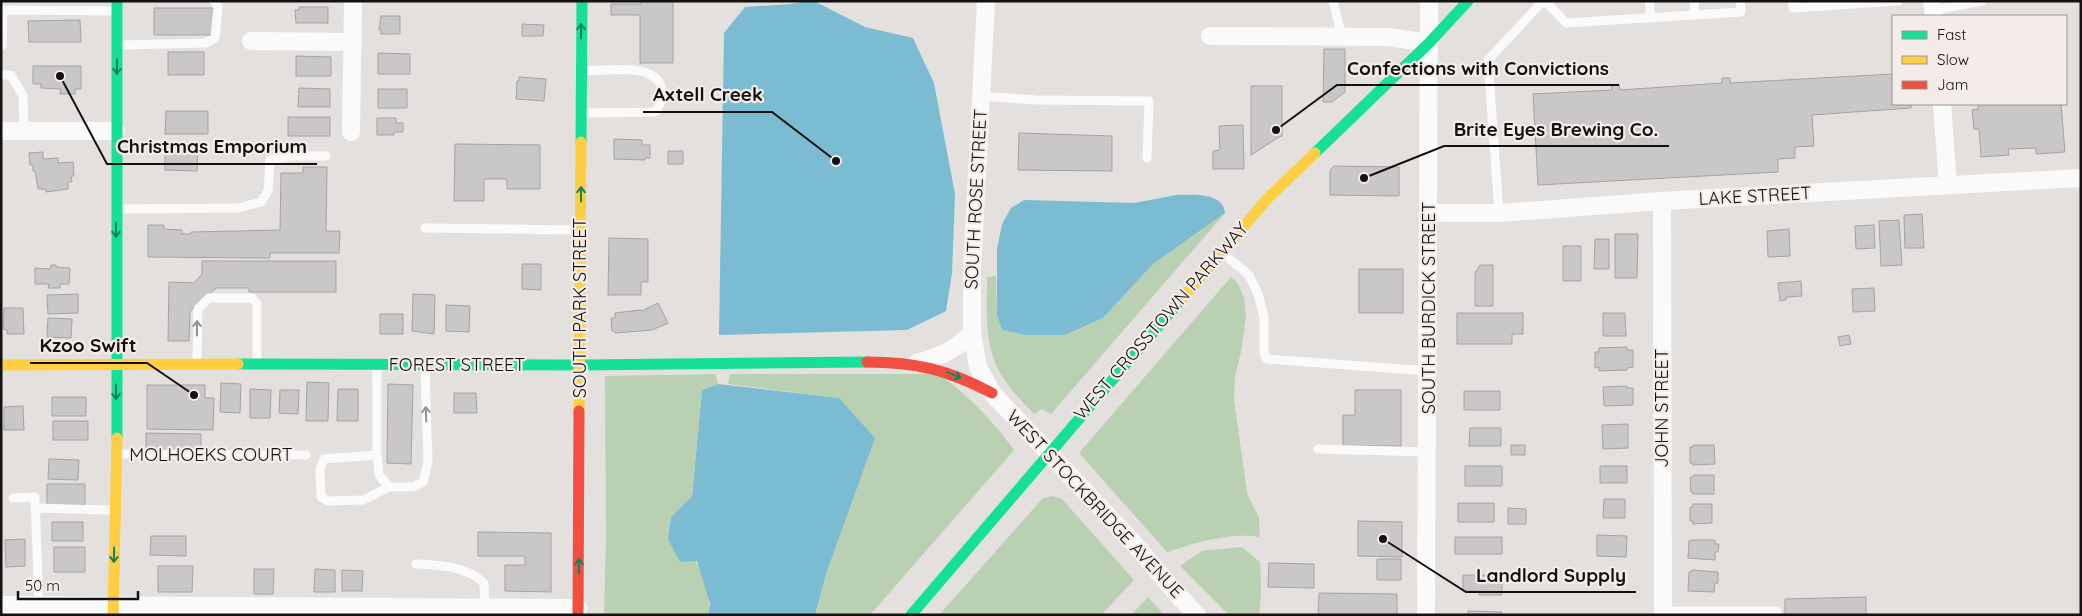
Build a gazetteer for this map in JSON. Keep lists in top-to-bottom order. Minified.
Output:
{"streets":{"street":["LAKE STREET","SOUTH ROSE STREET","SOUTH PARK STREET","SOUTH BURDICK STREET","WEST CROSSTOWN PARKWAY","FOREST STREET","JOHN STREET","WEST STOCKBRIDGE AVENUE"],"lane":["MOLHOEKS COURT"]},"crossings":[["LAKE STREET","SOUTH BURDICK STREET"],["LAKE STREET","JOHN STREET"],["SOUTH ROSE STREET","FOREST STREET"],["SOUTH ROSE STREET","WEST STOCKBRIDGE AVENUE"],["SOUTH PARK STREET","FOREST STREET"],["SOUTH BURDICK STREET","WEST CROSSTOWN PARKWAY"],["WEST CROSSTOWN PARKWAY","WEST STOCKBRIDGE AVENUE"],["FOREST STREET","WEST STOCKBRIDGE AVENUE"]],"one_way":["SOUTH PARK STREET"],"places":["Christmas Emporium","Confections with Convictions","Axtell Creek","Brite Eyes Brewing Co.","Kzoo Swift","Landlord Supply"],"legend":["Fast","Slow","Jam"],"scale_bar":"50 m"}
